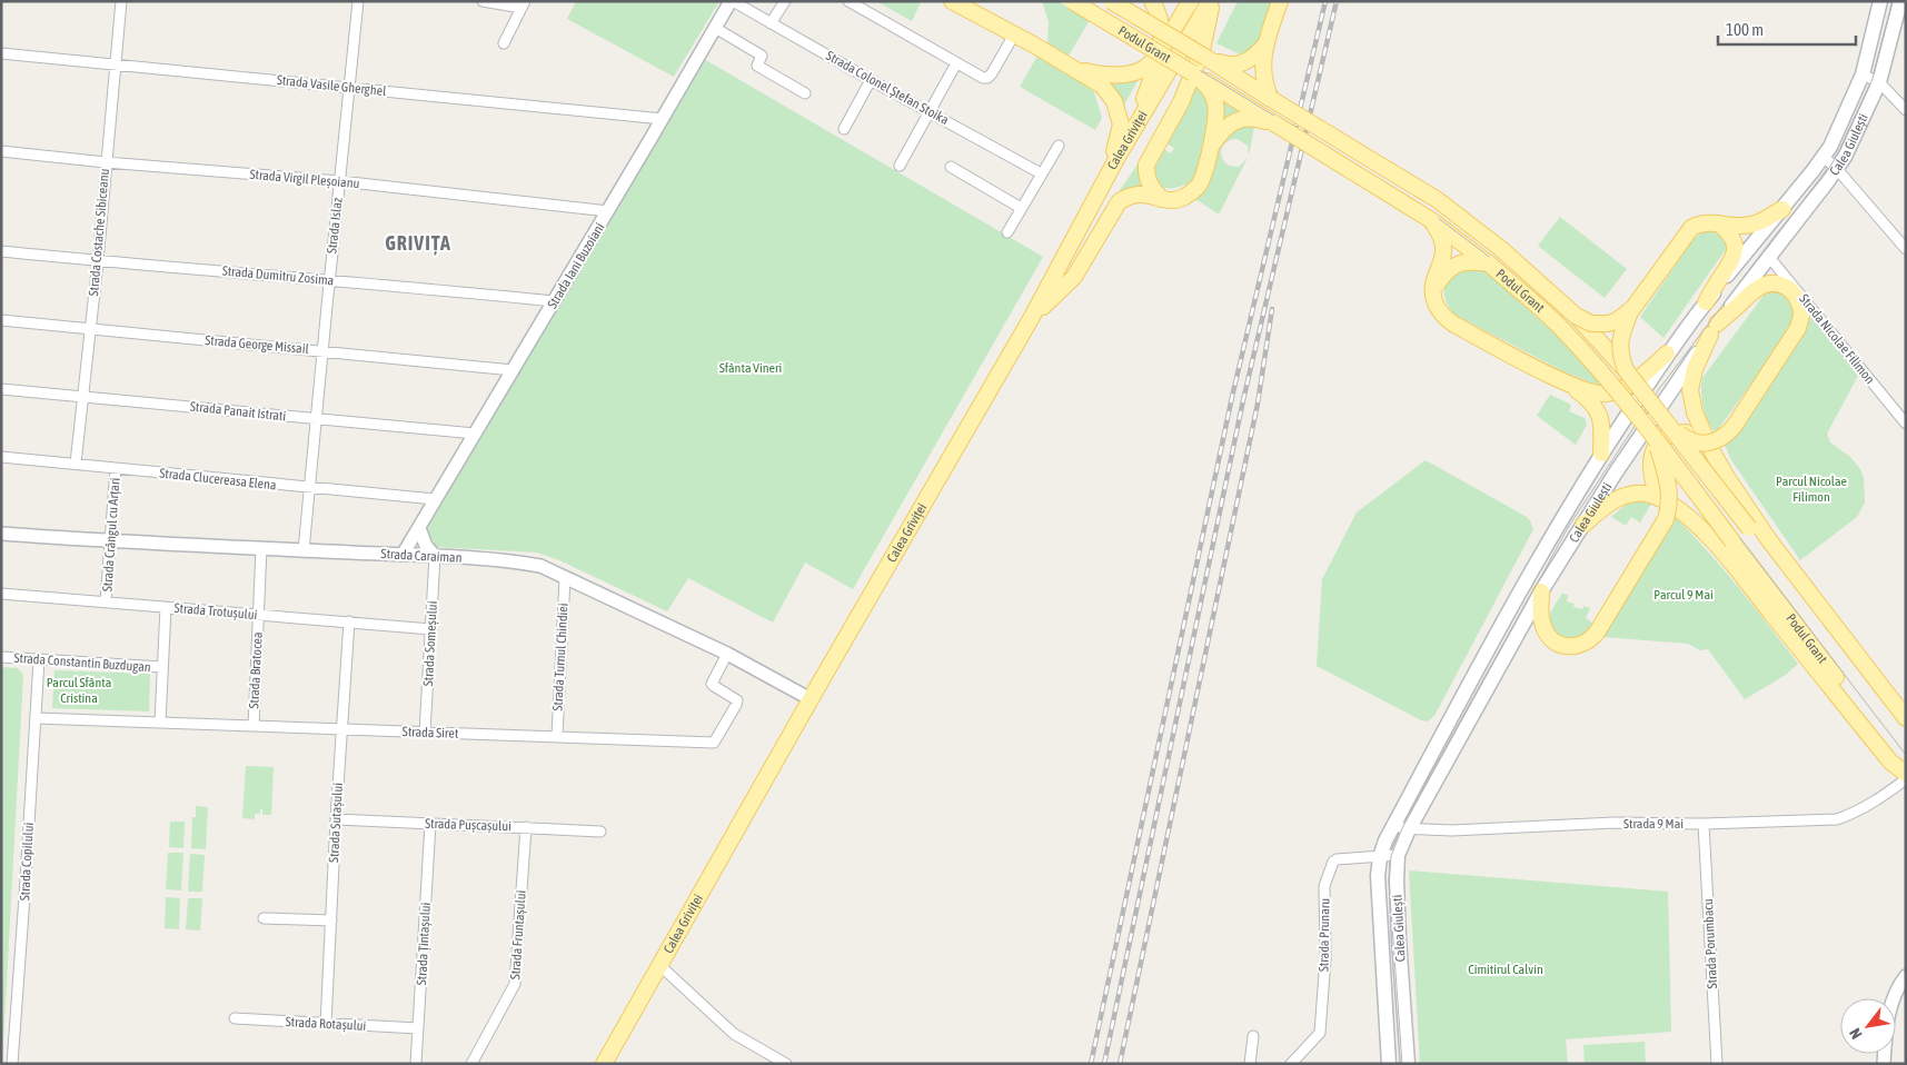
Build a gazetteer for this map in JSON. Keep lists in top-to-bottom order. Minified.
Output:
{"streets":{"main road":["Podul Grant","Calea Griviței","Calea Giulești"],"street":["Strada Vasile Gherghel","Strada Colonel Ștefan Stoika","Strada Virgil Pleșoianu","Strada Islaz","Strada Costache Sibiceanu","Strada Iani Buzoiani","Strada Dumitru Zosima","Strada Nicolae Filimon","Strada George Missail","Strada Panait Istrati","Strada Clucereasa Elena","Strada Crângul cu Arțari","Strada Caraiman","Strada Trotușului","Strada Someșului","Strada Turnul Chindiei","Strada Constantin Buzdugan","Strada Bratocea","Strada Siret","Strada Sutașului","Strada 9 Mai","Strada Pușcașului","Strada Copilului","Strada Fruntașului","Strada Prunaru","Strada Țintașului","Strada Porumbacu","Strada Rotașului"]},"crossings":[["Strada Vasile Gherghel","Strada Islaz"],["Strada Vasile Gherghel","Strada Costache Sibiceanu"],["Strada Vasile Gherghel","Strada Iani Buzoiani"],["Strada Colonel Ștefan Stoika","Strada Iani Buzoiani"],["Calea Griviței","Strada Caraiman"],["Calea Giulești","Strada Nicolae Filimon"],["Calea Giulești","Strada 9 Mai"],["Calea Giulești","Strada Prunaru"],["Strada Virgil Pleșoianu","Strada Islaz"],["Strada Virgil Pleșoianu","Strada Costache Sibiceanu"],["Strada Virgil Pleșoianu","Strada Iani Buzoiani"],["Strada Islaz","Strada Dumitru Zosima"],["Strada Islaz","Strada George Missail"],["Strada Islaz","Strada Panait Istrati"],["Strada Islaz","Strada Clucereasa Elena"],["Strada Islaz","Strada Caraiman"],["Strada Costache Sibiceanu","Strada Dumitru Zosima"],["Strada Costache Sibiceanu","Strada George Missail"],["Strada Costache Sibiceanu","Strada Panait Istrati"],["Strada Costache Sibiceanu","Strada Clucereasa Elena"],["Strada Iani Buzoiani","Strada Dumitru Zosima"],["Strada Iani Buzoiani","Strada George Missail"],["Strada Iani Buzoiani","Strada Panait Istrati"],["Strada Iani Buzoiani","Strada Clucereasa Elena"],["Strada Iani Buzoiani","Strada Caraiman"],["Strada Clucereasa Elena","Strada Crângul cu Arțari"],["Strada Crângul cu Arțari","Strada Caraiman"],["Strada Crângul cu Arțari","Strada Trotușului"],["Strada Caraiman","Strada Someșului"],["Strada Caraiman","Strada Turnul Chindiei"],["Strada Caraiman","Strada Bratocea"],["Strada Caraiman","Strada Siret"],["Strada Trotușului","Strada Someșului"],["Strada Trotușului","Strada Bratocea"],["Strada Trotușului","Strada Sutașului"],["Strada Someșului","Strada Siret"],["Strada Turnul Chindiei","Strada Siret"],["Strada Constantin Buzdugan","Strada Copilului"],["Strada Bratocea","Strada Siret"],["Strada Siret","Strada Sutașului"],["Strada Siret","Strada Copilului"],["Strada Sutașului","Strada Pușcașului"],["Strada Sutașului","Strada Rotașului"],["Strada 9 Mai","Strada Porumbacu"],["Strada Pușcașului","Strada Fruntașului"],["Strada Pușcașului","Strada Țintașului"],["Strada Țintașului","Strada Rotașului"]],"districts":["GRIVIȚA"],"parks":["Sfânta Vineri","Parcul Nicolae Filimon","Parcul 9 Mai","Parcul Sfânta Cristina","Cimitirul Calvin"],"scale_bar":"100 m","north":"bottom left"}
